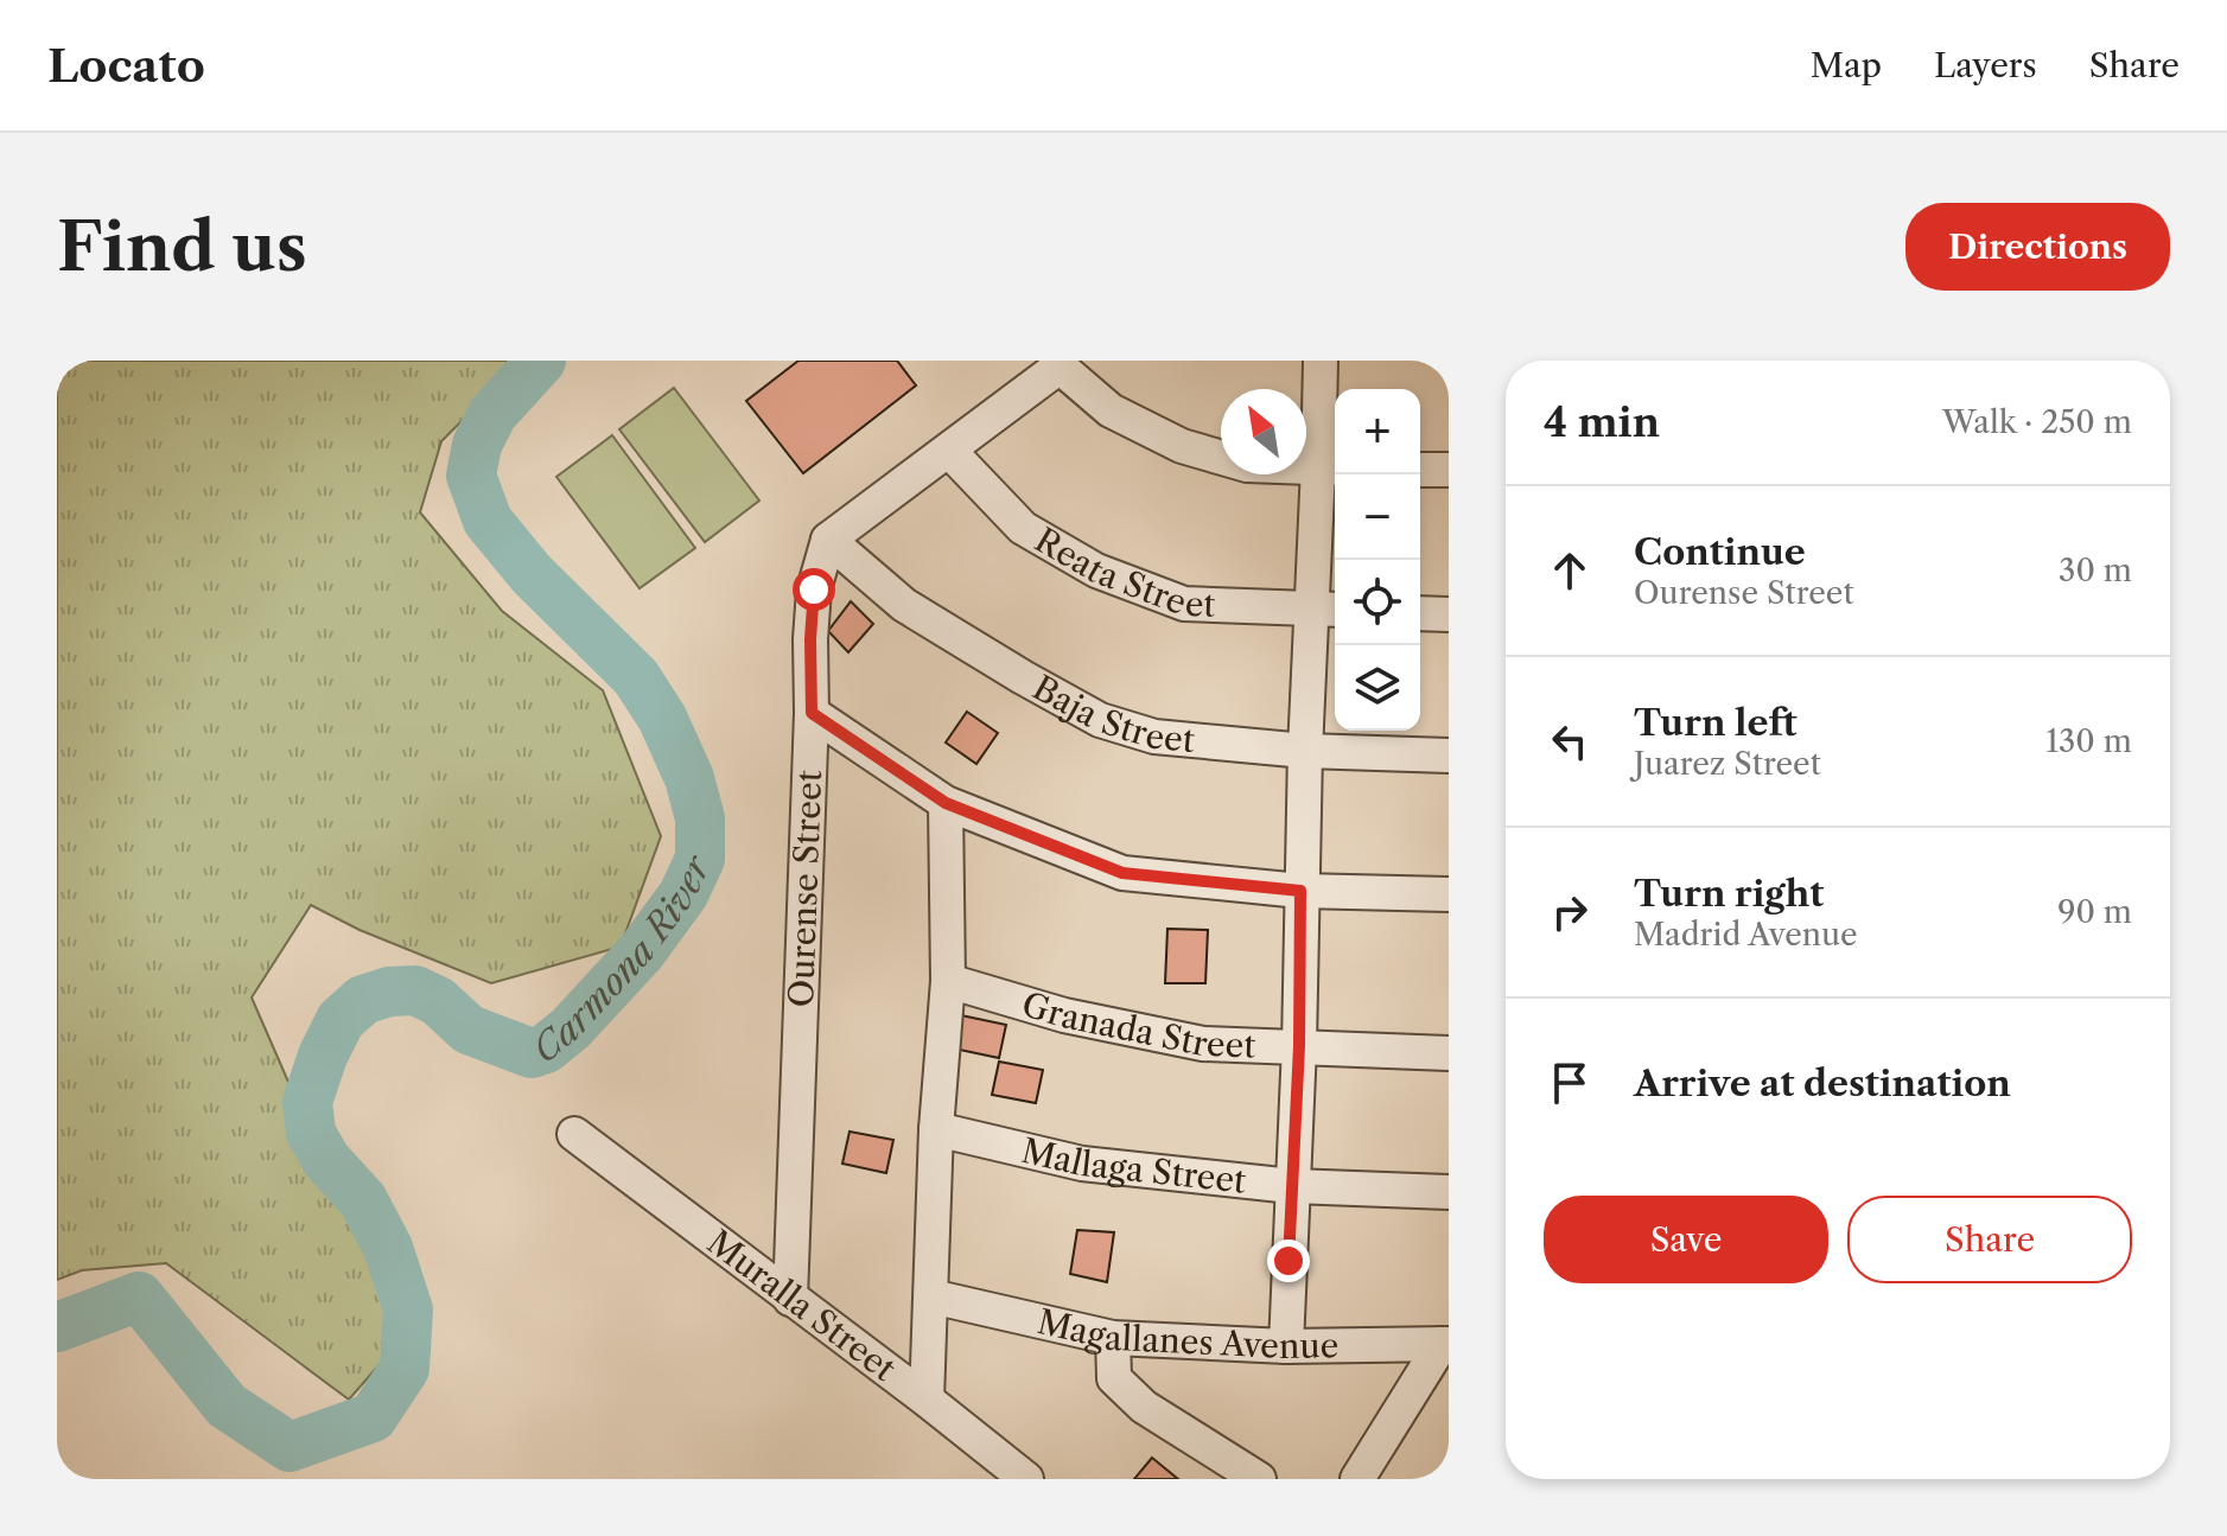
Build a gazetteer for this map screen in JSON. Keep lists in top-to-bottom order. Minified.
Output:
{"streets":{"street":["Reata Street","Baja Street","Ourense Street","Granada Street","Mallaga Street","Muralla Street","Magallanes Avenue"]},"crossings":[["Baja Street","Ourense Street"],["Ourense Street","Muralla Street"]],"water":["Carmona River"],"north":"top left","page":{"header":"Locato","nav":["Map","Layers","Share"],"buttons":["Directions",["Save","Share"]],"title":"Find us","heading":["4 min","Walk · 250 m"],"map_buttons":["+","−"],"list":[["Continue","Ourense Street","30 m"],["Turn left","Juarez Street","130 m"],["Turn right","Madrid Avenue","90 m"],"Arrive at destination"]}}
